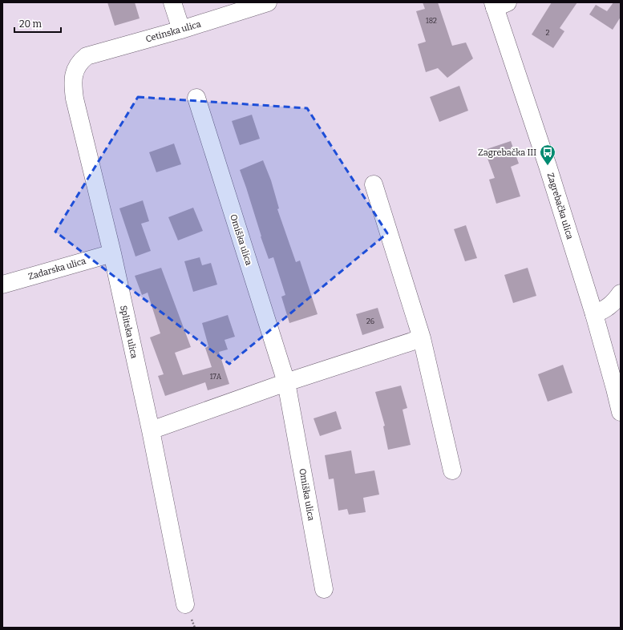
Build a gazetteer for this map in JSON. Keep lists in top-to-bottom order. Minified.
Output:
{"streets":{"street":["Cetinska ulica","Zagrebačka ulica","Omiška ulica","Zadarska ulica","Splitska ulica"]},"crossings":[["Cetinska ulica","Splitska ulica"],["Zadarska ulica","Splitska ulica"]],"places":{"bus stop":["Zagrebačka III"]},"house_numbers":["182","2","26","17A"],"scale_bar":"20 m"}
